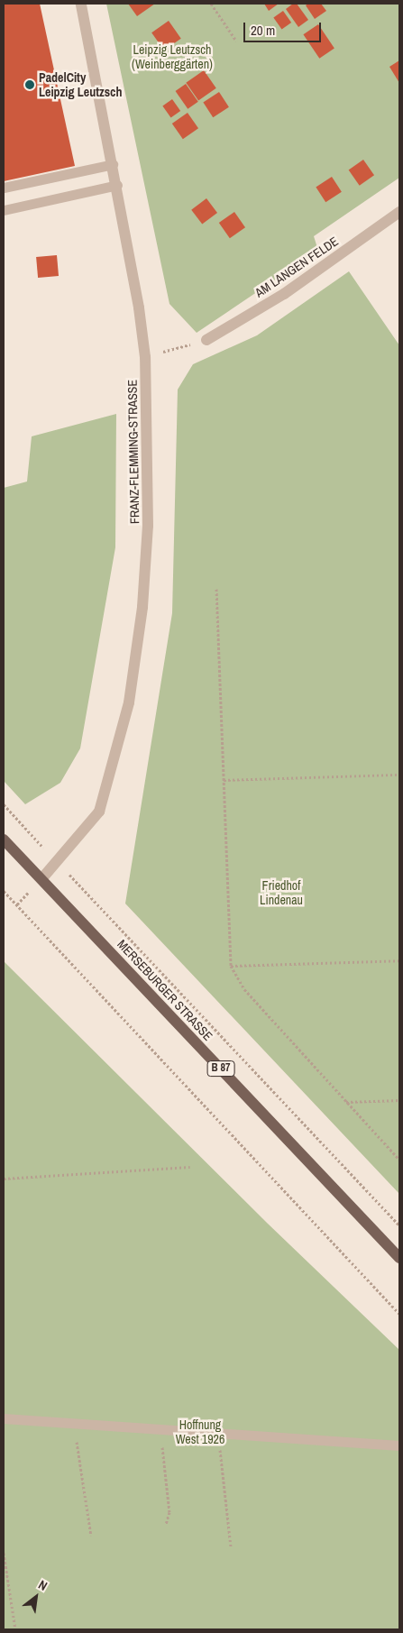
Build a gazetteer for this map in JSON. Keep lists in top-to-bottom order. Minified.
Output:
{"streets":{"main road":["MERSEBURGER STRASSE","B 87"],"street":["AM LANGEN FELDE","FRANZ-FLEMMING-STRASSE"]},"crossings":[["FRANZ-FLEMMING-STRASSE","MERSEBURGER STRASSE"]],"parks":["Leipzig Leutzsch (Weinberggärten)","Friedhof Lindenau","Hoffnung West 1926"],"places":["PadelCity Leipzig Leutzsch"],"scale_bar":"20 m","north":"top right"}
